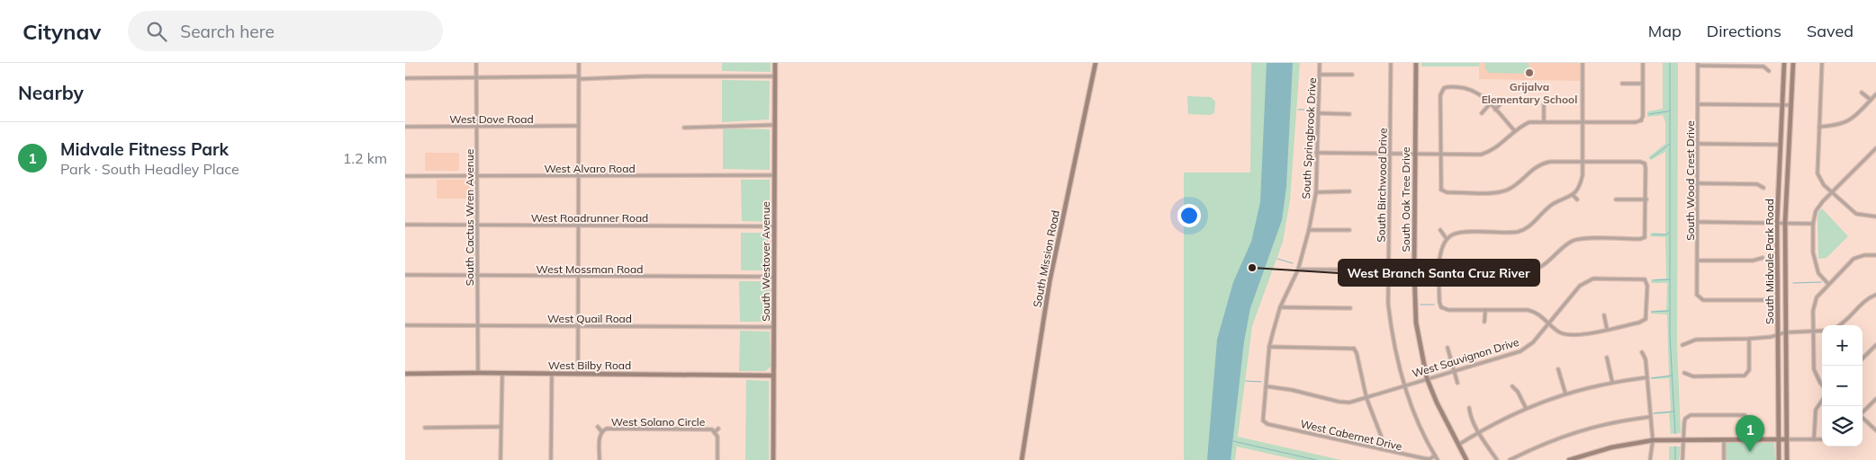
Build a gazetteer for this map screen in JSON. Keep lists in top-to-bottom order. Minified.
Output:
{"streets":{"street":["West Dove Road","South Springbrook Drive","West Alvaro Road","South Wood Crest Drive","South Birchwood Drive","South Oak Tree Drive","South Cactus Wren Avenue","West Roadrunner Road","South Mission Road","South Westover Avenue","South Midvale Park Road","West Mossman Road","West Quail Road","West Sauvignon Drive","West Bilby Road","West Solano Circle","West Cabernet Drive"]},"crossings":[["West Dove Road","South Cactus Wren Avenue"],["South Springbrook Drive","West Sauvignon Drive"],["South Springbrook Drive","West Cabernet Drive"],["West Alvaro Road","South Cactus Wren Avenue"],["West Alvaro Road","South Westover Avenue"],["South Wood Crest Drive","South Midvale Park Road"],["South Birchwood Drive","West Sauvignon Drive"],["South Birchwood Drive","West Cabernet Drive"],["South Oak Tree Drive","West Sauvignon Drive"],["South Cactus Wren Avenue","West Roadrunner Road"],["South Cactus Wren Avenue","West Mossman Road"],["South Cactus Wren Avenue","West Quail Road"],["South Cactus Wren Avenue","West Bilby Road"],["West Roadrunner Road","South Westover Avenue"],["South Westover Avenue","West Mossman Road"],["South Westover Avenue","West Quail Road"],["South Westover Avenue","West Bilby Road"]],"places":["Grijalva Elementary School","West Branch Santa Cruz River"],"page":{"header":"Citynav","search":"Search here","nav":["Map","Directions","Saved"],"heading":"Nearby","list":[{"mark":"1","name":"Midvale Fitness Park","note":"Park · South Headley Place","value":"1.2 km"}],"map_buttons":["+","−"],"pins":"1"}}
